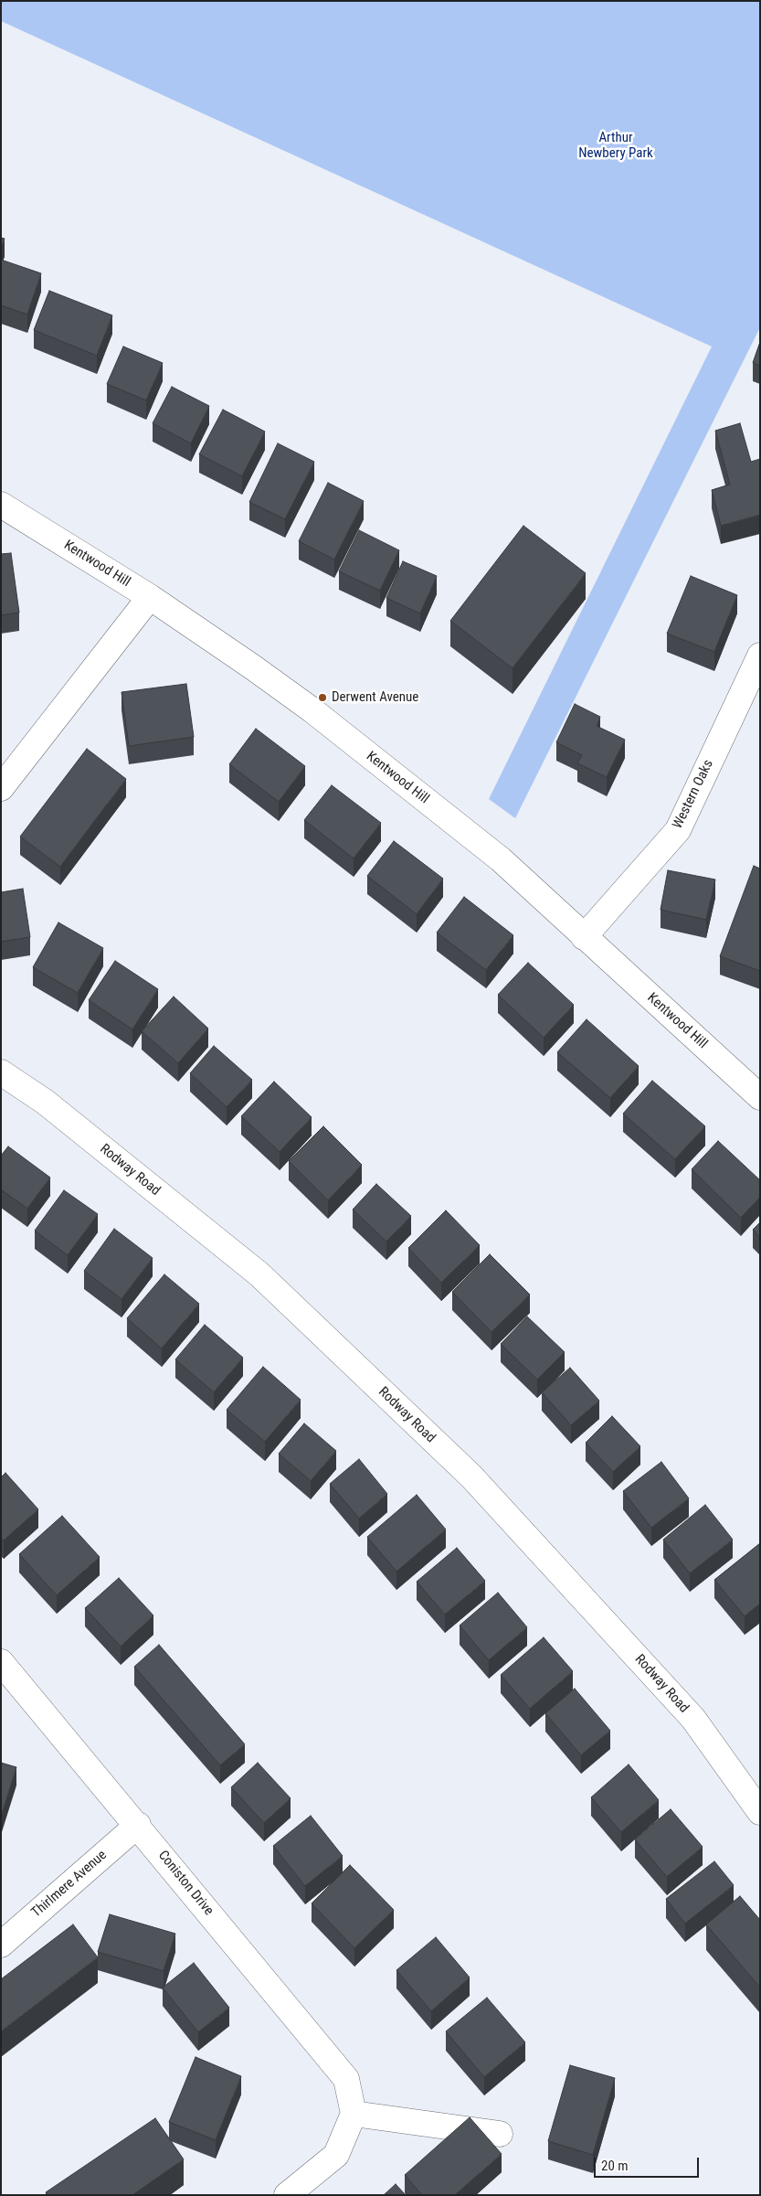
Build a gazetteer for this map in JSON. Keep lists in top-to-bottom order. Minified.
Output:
{"streets":{"street":["Kentwood Hill","Western Oaks","Rodway Road","Coniston Drive","Thirlmere Avenue"]},"crossings":[["Kentwood Hill","Western Oaks"],["Coniston Drive","Thirlmere Avenue"]],"parks":["Arthur Newbery Park"],"places":["Derwent Avenue"],"scale_bar":"20 m"}
